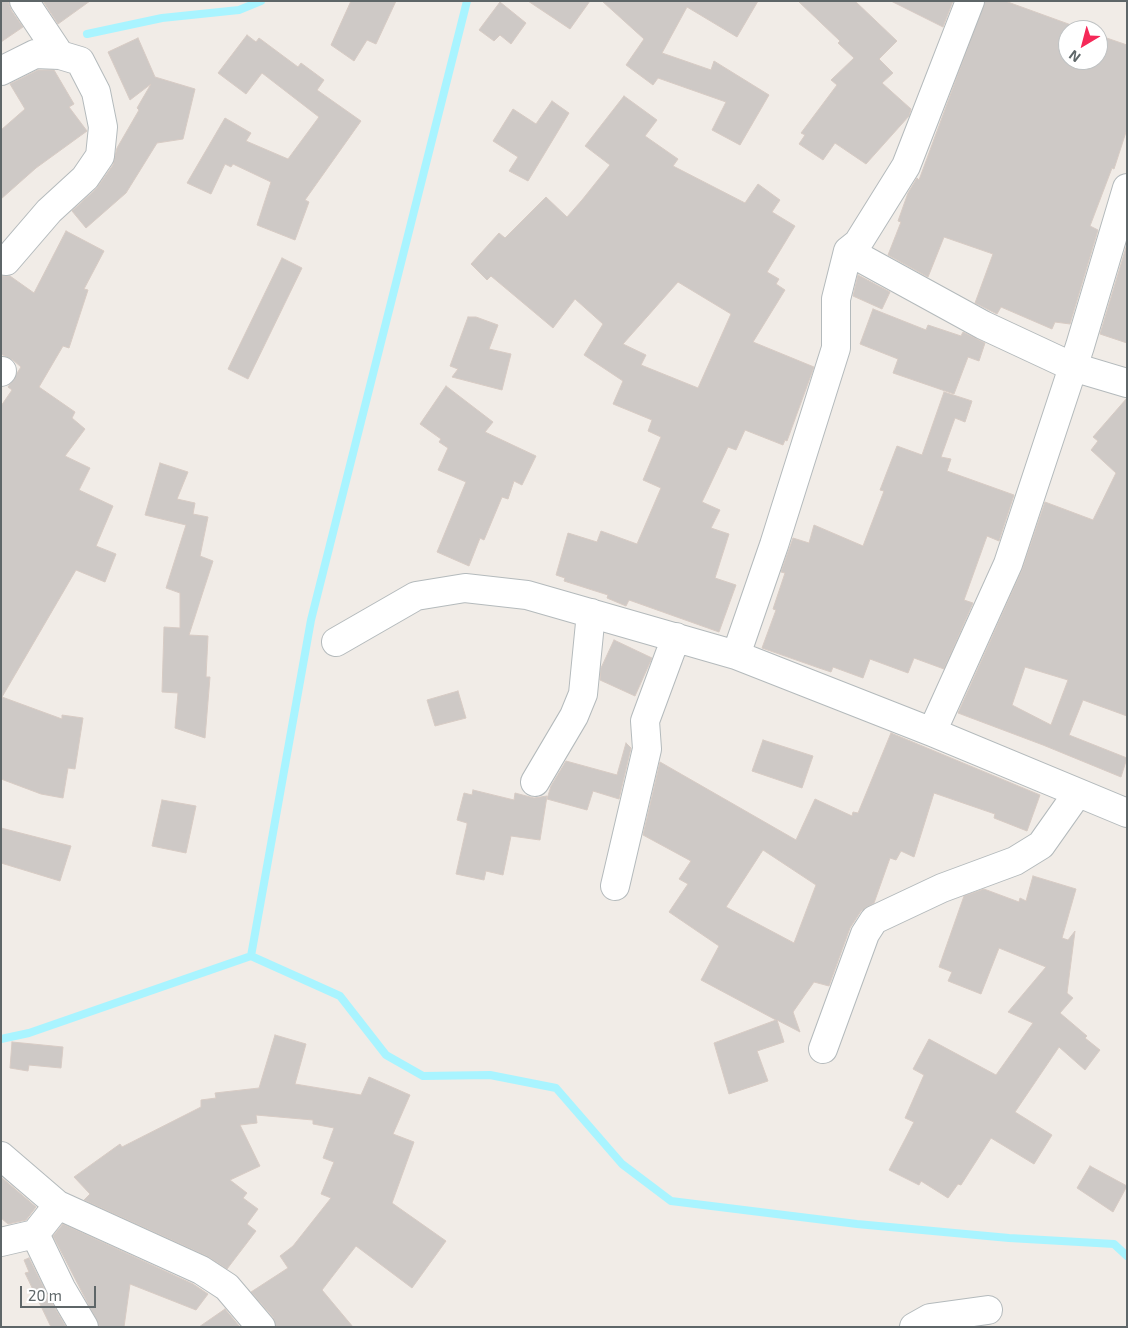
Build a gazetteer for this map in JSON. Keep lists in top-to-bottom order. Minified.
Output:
{"scale_bar":"20 m","north":"bottom left"}
